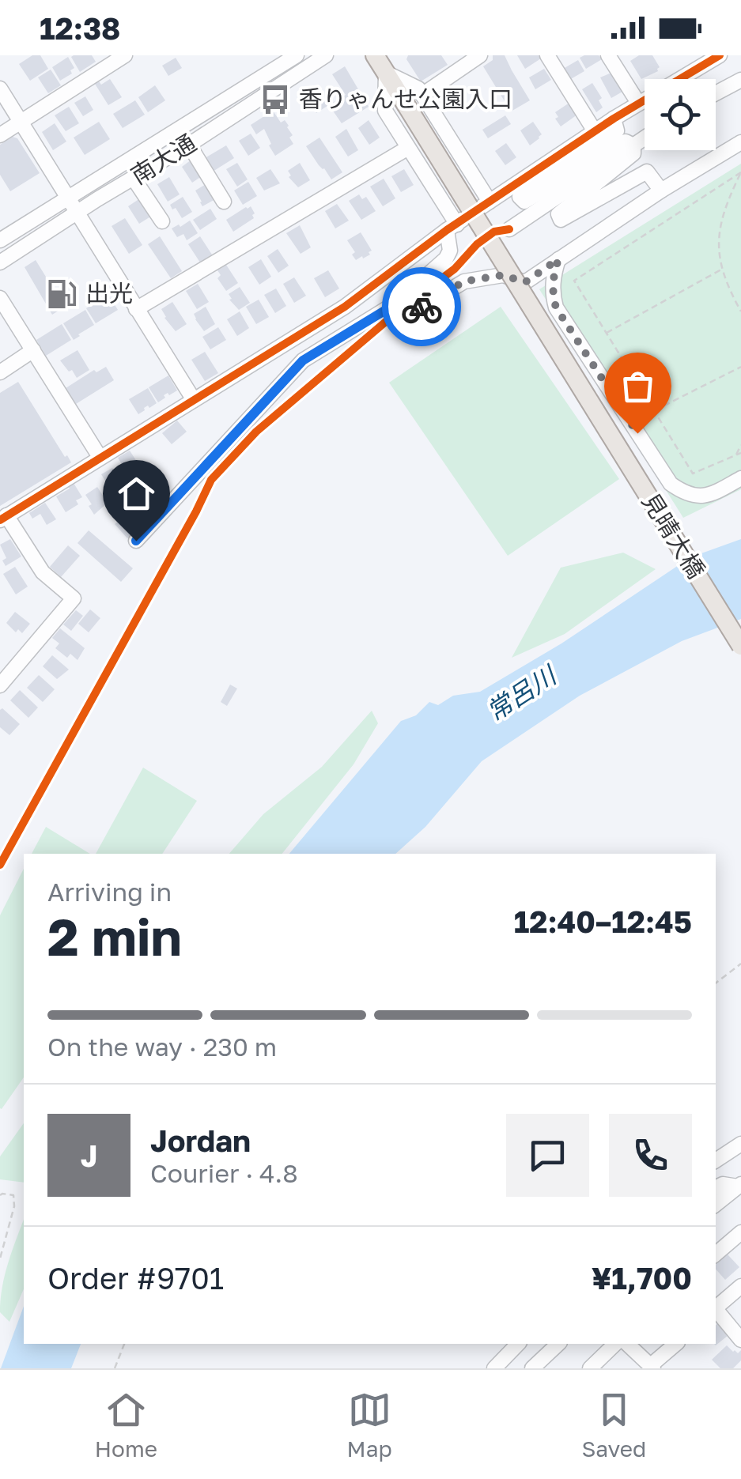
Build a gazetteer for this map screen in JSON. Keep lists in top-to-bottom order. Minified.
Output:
{"streets":{"main road":["見晴大橋"],"street":["南大通"]},"water":["常呂川"],"places":{"bus stop":["香りゃんせ公園入口"],"fuel station":["出光"]},"page":{"status":"12:38","heading":["2 min","Arriving in","12:40–12:45"],"panel":["Jordan","Courier · 4.8","Order #9701","¥1,700"],"bar":"On the way · 230 m","round":"J","tabs":["Home","Map","Saved"]}}
